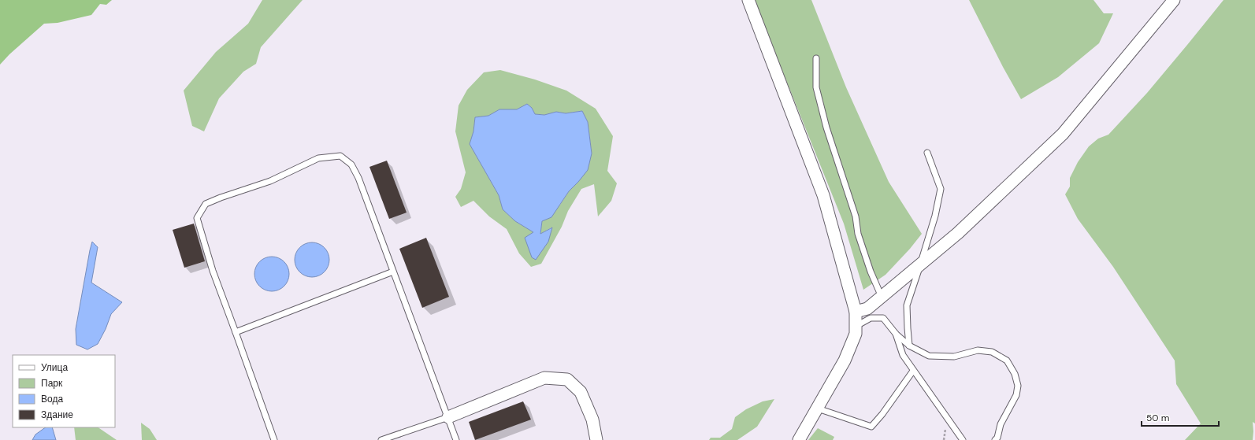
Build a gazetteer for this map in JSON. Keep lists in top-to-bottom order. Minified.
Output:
{"legend":["Улица","Парк","Вода","Здание"],"scale_bar":"50 m"}
